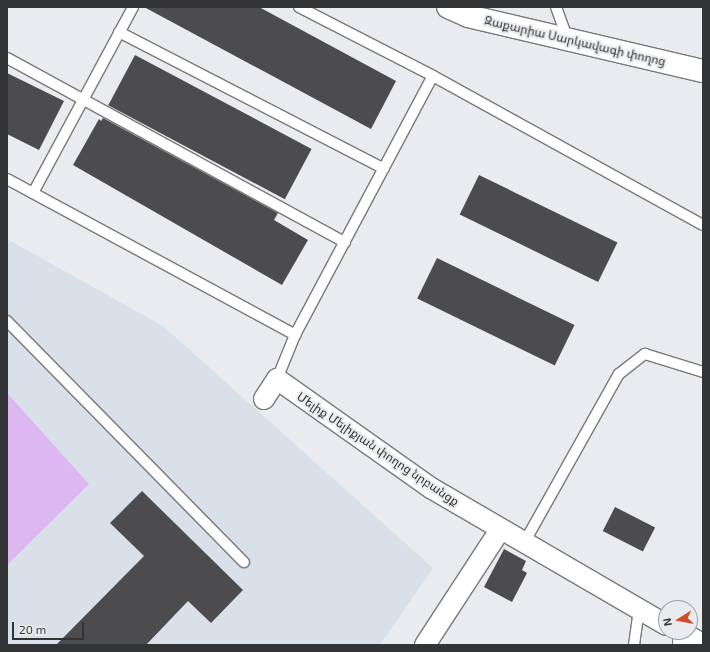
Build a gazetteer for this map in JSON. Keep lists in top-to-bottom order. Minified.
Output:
{"streets":{"main road":["Զաքարիա Սարկավագի փողոց"],"street":["Մելիք Մելիքյան փողոց նրբանցք"]},"scale_bar":"20 m","north":"left"}
